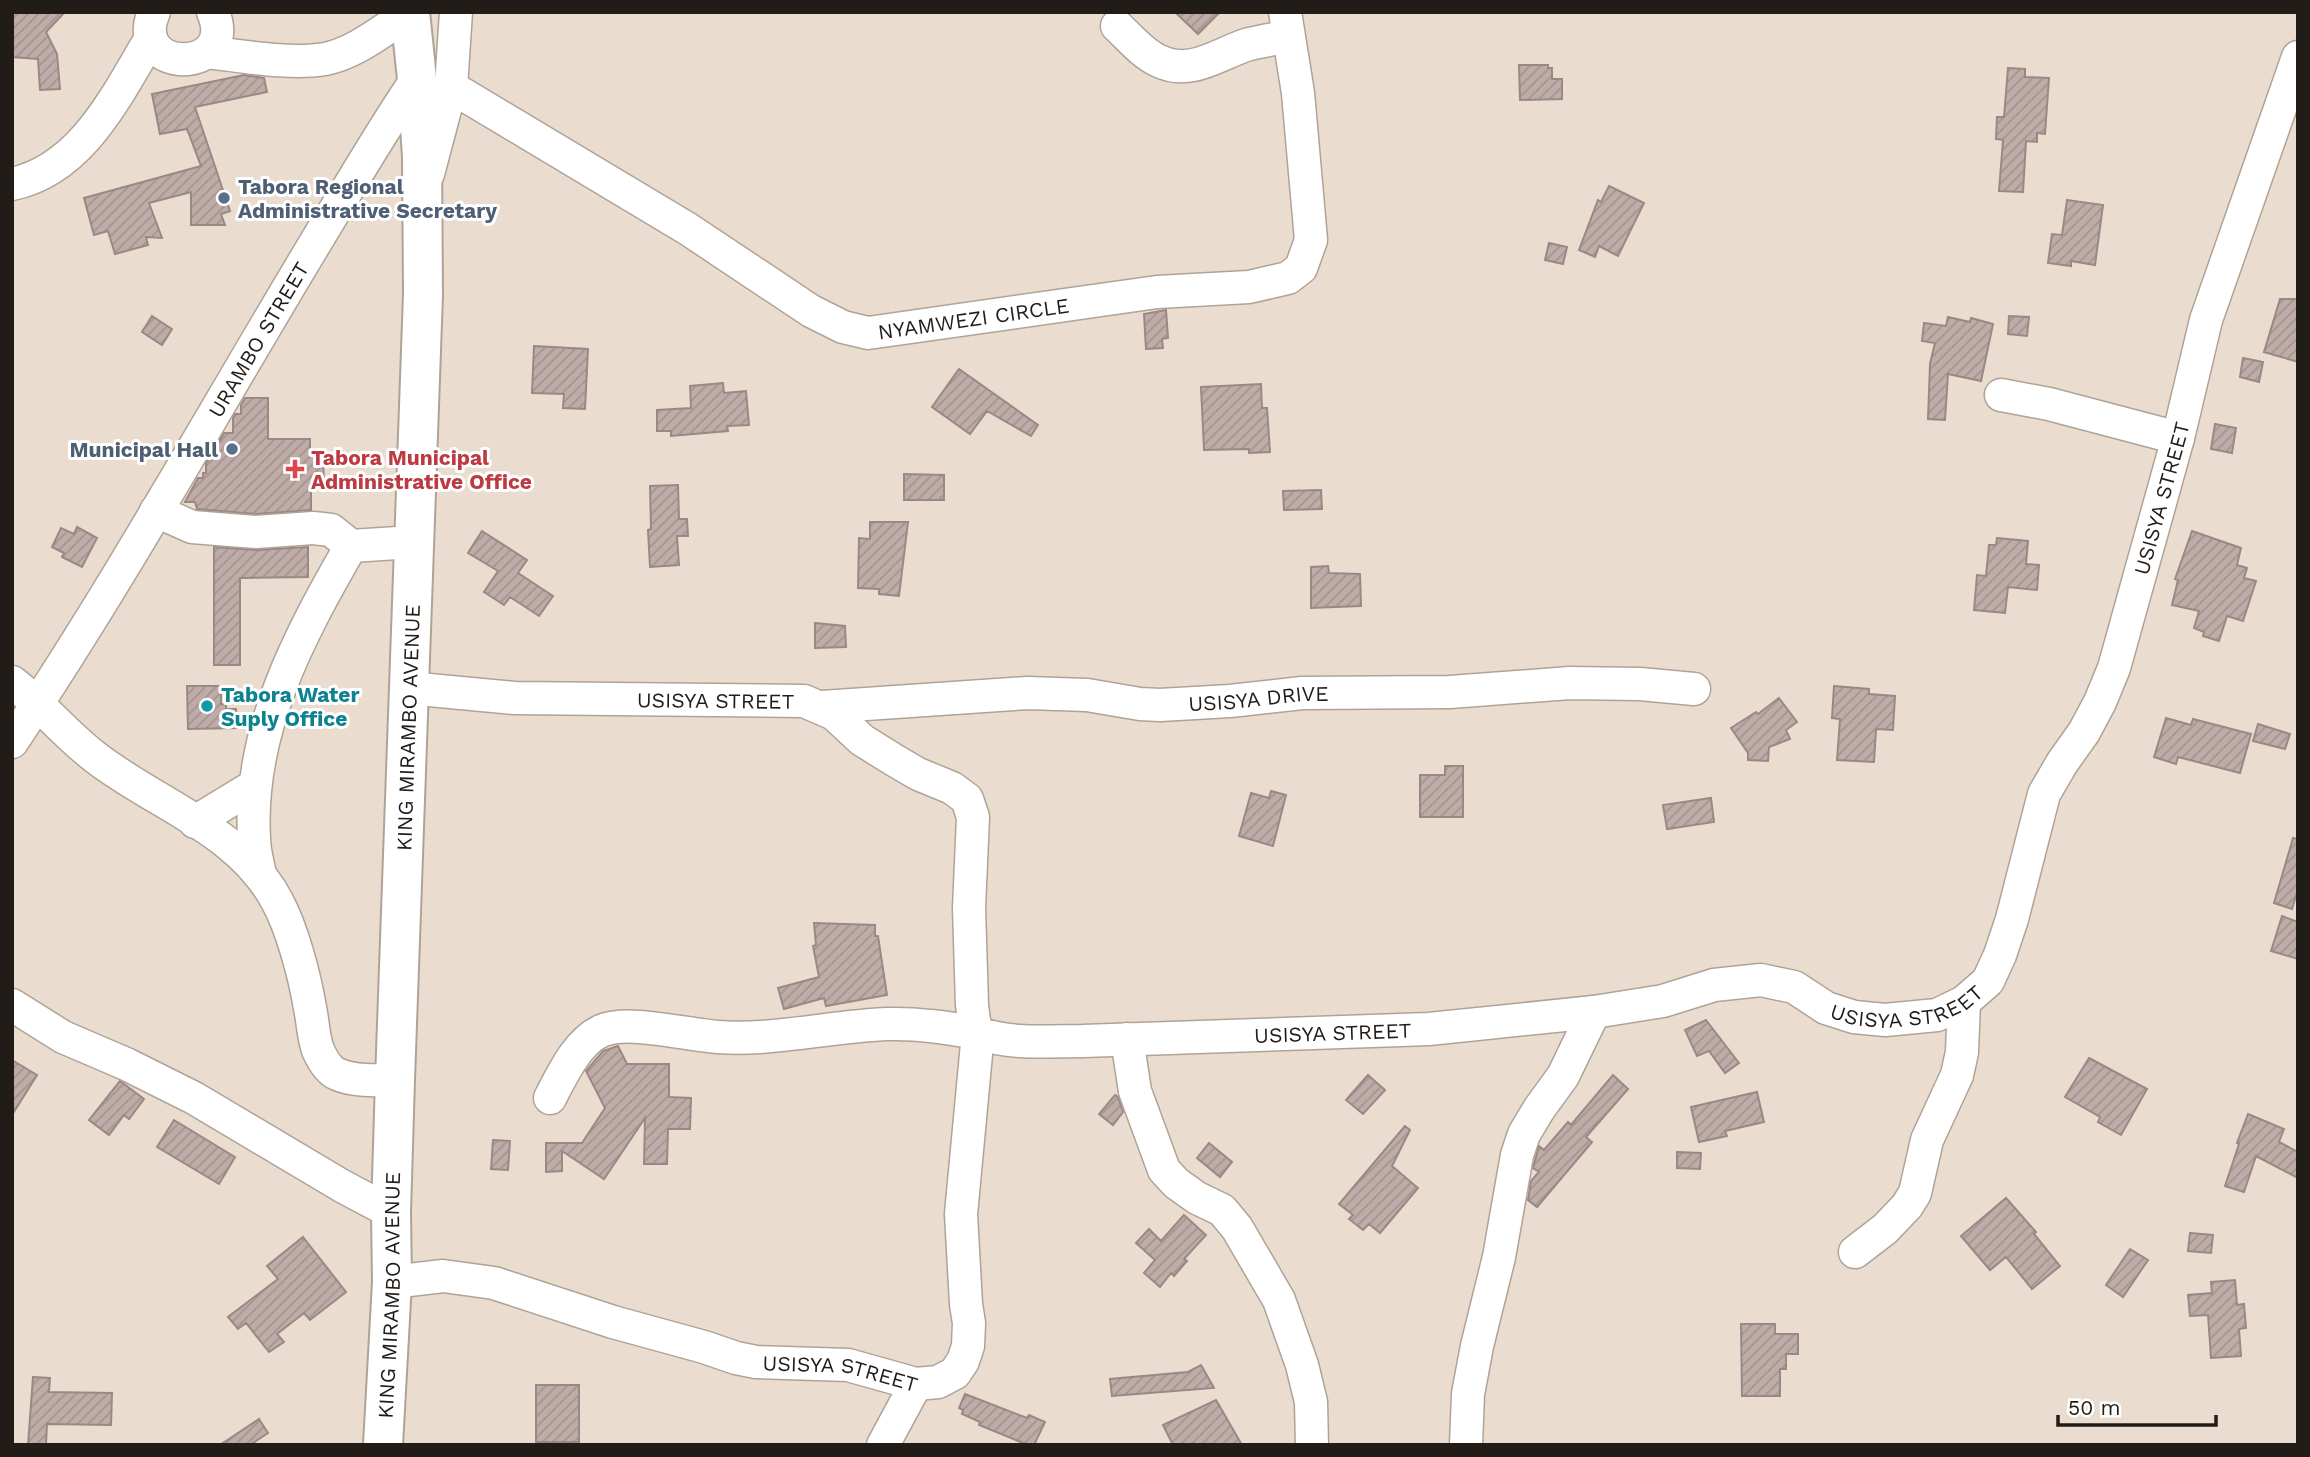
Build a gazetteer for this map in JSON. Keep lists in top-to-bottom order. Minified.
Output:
{"streets":{"main road":["KING MIRAMBO AVENUE"],"street":["NYAMWEZI CIRCLE","URAMBO STREET","USISYA STREET","USISYA DRIVE"]},"crossings":[["NYAMWEZI CIRCLE","URAMBO STREET"],["NYAMWEZI CIRCLE","KING MIRAMBO AVENUE"],["URAMBO STREET","KING MIRAMBO AVENUE"],["USISYA STREET","USISYA DRIVE"],["USISYA STREET","KING MIRAMBO AVENUE"]],"places":{"other":["Tabora Regional Administrative Secretary","Municipal Hall","Tabora Water Suply Office"],"health":["Tabora Municipal Administrative Office"]},"scale_bar":"50 m"}
